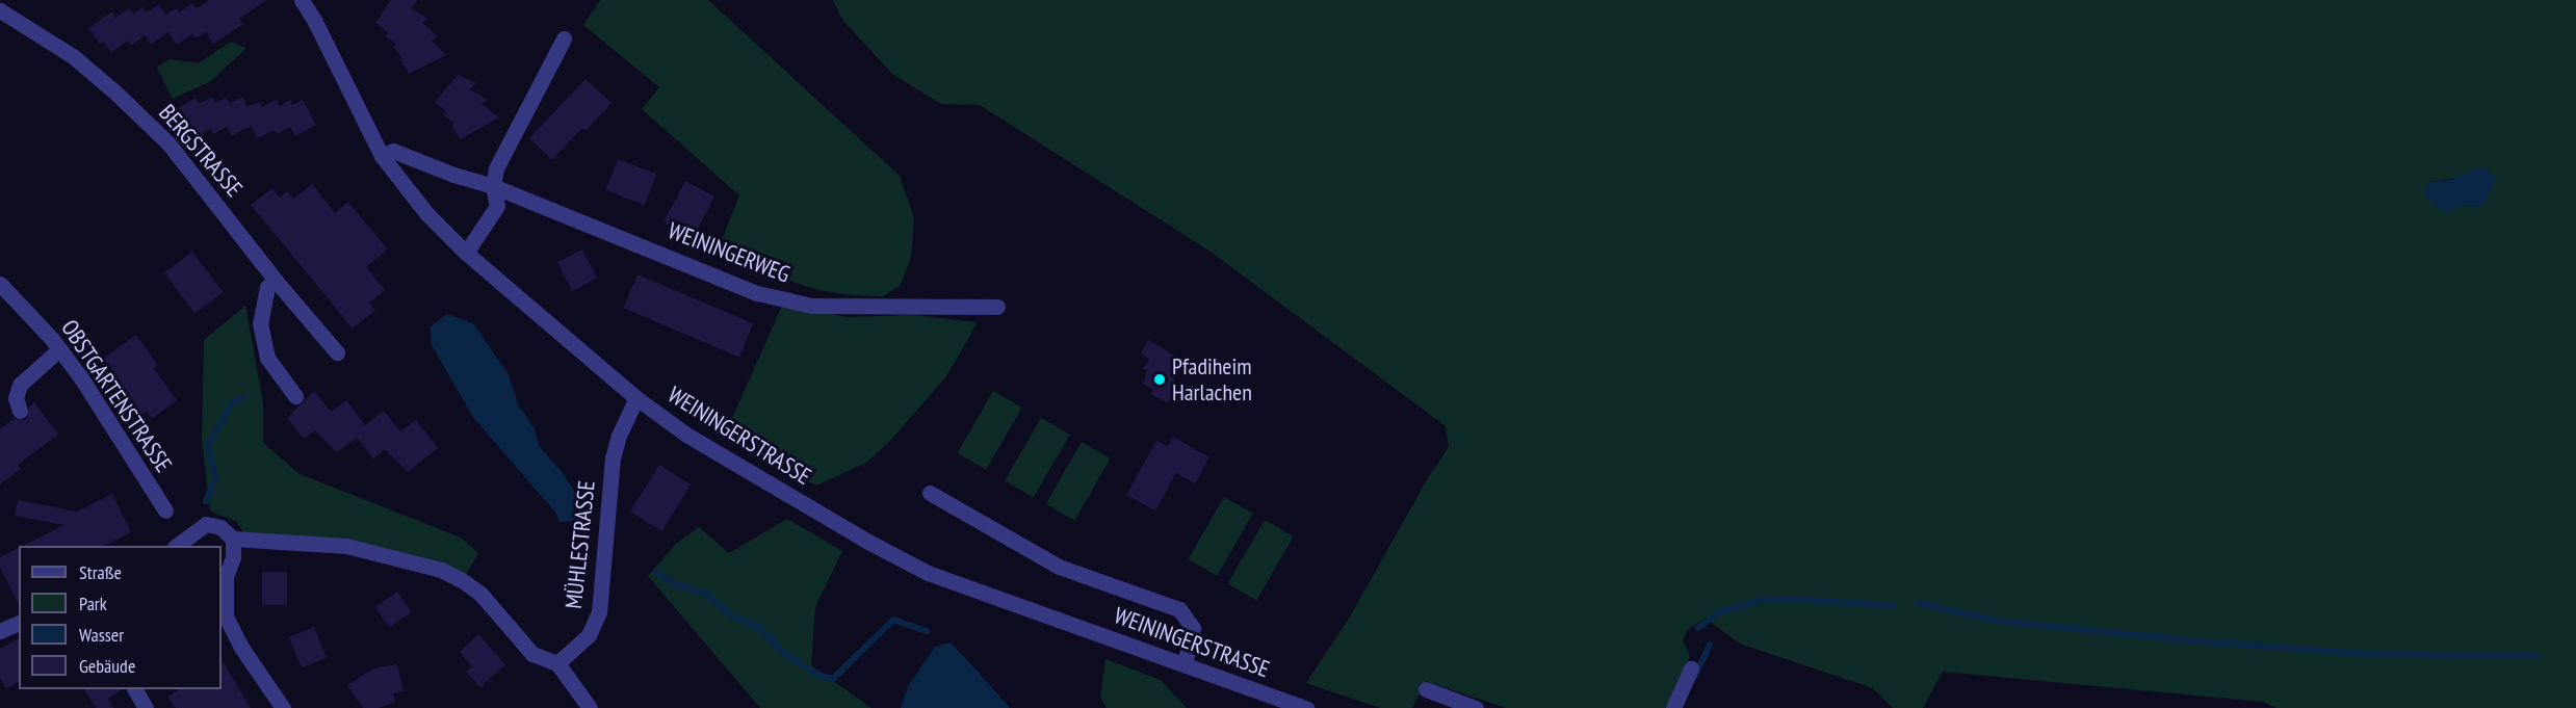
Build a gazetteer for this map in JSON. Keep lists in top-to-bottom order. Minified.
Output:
{"streets":{"street":["BERGSTRASSE","WEININGERWEG","OBSTGARTENSTRASSE","WEININGERSTRASSE","MÜHLESTRASSE"]},"crossings":[["WEININGERWEG","WEININGERSTRASSE"],["WEININGERSTRASSE","MÜHLESTRASSE"]],"places":["Pfadiheim Harlachen"],"legend":["Straße","Park","Wasser","Gebäude"]}
